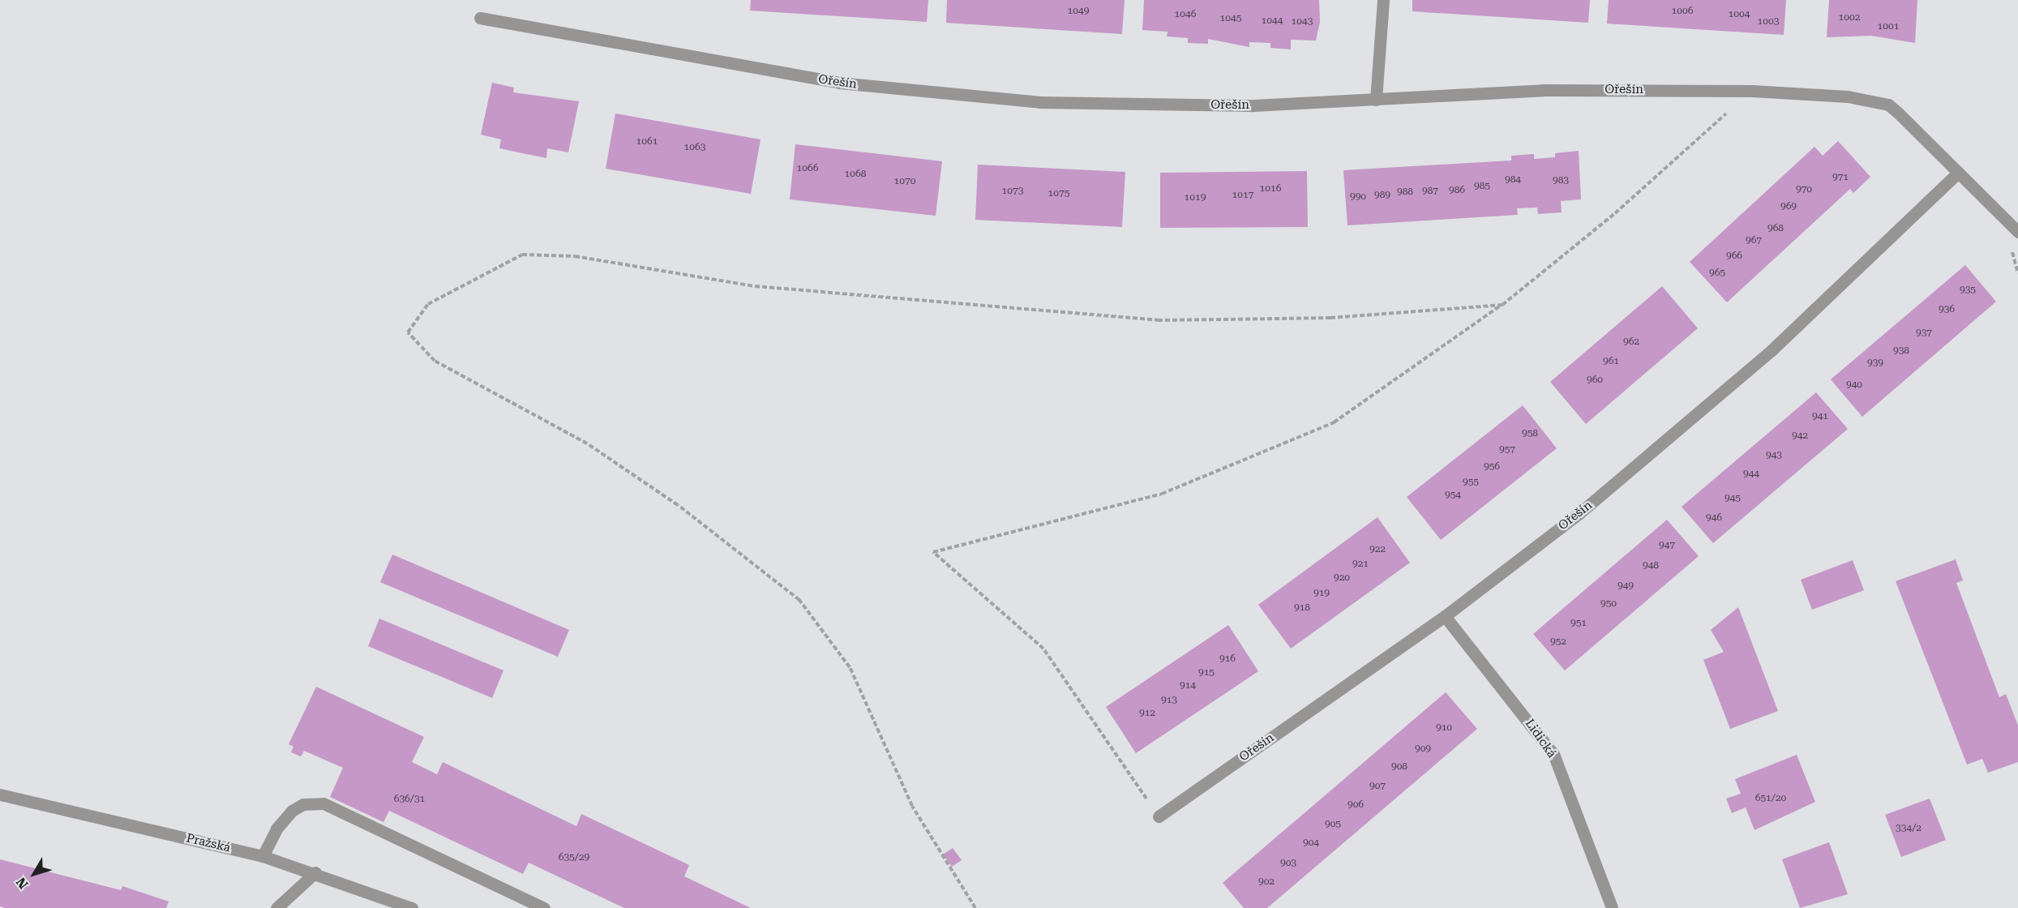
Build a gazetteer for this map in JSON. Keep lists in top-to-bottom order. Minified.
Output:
{"streets":{"street":["Ořešín","Lidická","Pražská"]},"crossings":[["Ořešín","Lidická"]],"house_numbers":["1049","1006","1046","1004","1002","1045","1044","1043","1003","1001","1061","1063","1066","1068","971","984","983","1070","985","1016","970","986","1073","987","988","1075","1017","989","990","1019","969","968","967","966","965","935","936","937","962","938","961","939","960","940","941","958","942","957","943","956","944","955","954","945","946","947","922","921","948","920","949","919","950","918","951","952","916","915","914","913","912","910","909","908","907","651/20","636/31","906","905","334/2","904","635/29","903","902"],"north":"bottom left"}
